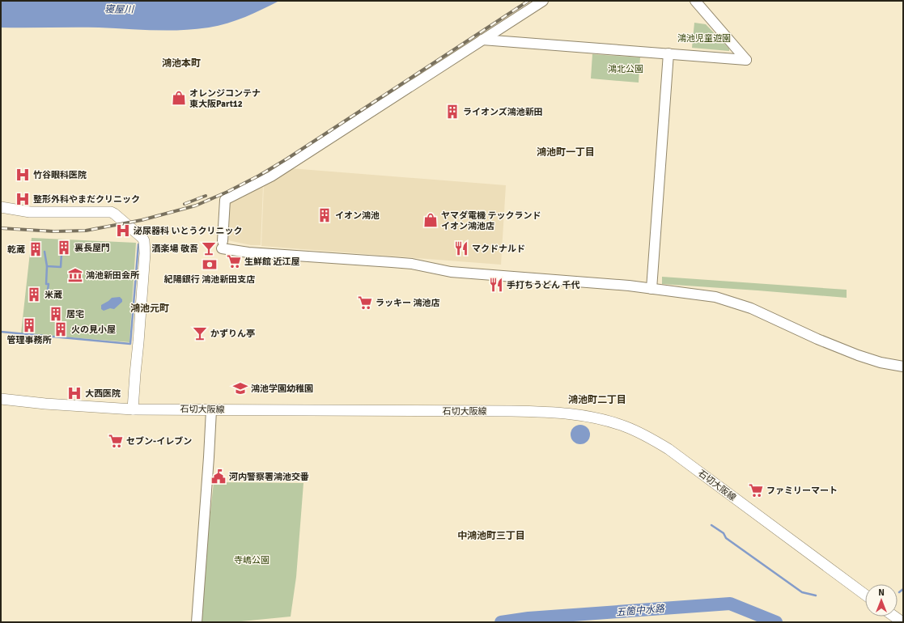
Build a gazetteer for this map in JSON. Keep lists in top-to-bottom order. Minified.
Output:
{"streets":{"main road":["石切大阪線"]},"districts":["鴻池本町","鴻池町一丁目","鴻池元町","鴻池町二丁目","中鴻池町三丁目"],"water":["寝屋川","五箇中水路"],"parks":["鴻池児童遊園","鴻北公園","寺嶋公園"],"places":{"shop":["オレンジコンテナ 東大阪Part12","ヤマダ電機 テックランド イオン鴻池店"],"building":["ライオンズ鴻池新田","イオン鴻池","裏長屋門","乾蔵","米蔵","居宅","管理事務所","火の見小屋"],"hospital":["竹谷眼科医院","整形外科やまだクリニック","泌尿器科 いとうクリニック","大西医院"],"bar":["酒楽場 敬吾","かずりん亭"],"restaurant":["マクドナルド","手打ちうどん 千代"],"supermarket":["生鮮館 近江屋","ラッキー 鴻池店","セブン-イレブン","ファミリーマート"],"bank":["紀陽銀行 鴻池新田支店"],"museum":["鴻池新田会所"],"school or university":["鴻池学園幼稚園"],"public building":["河内警察署鴻池交番"]},"north":"top"}
